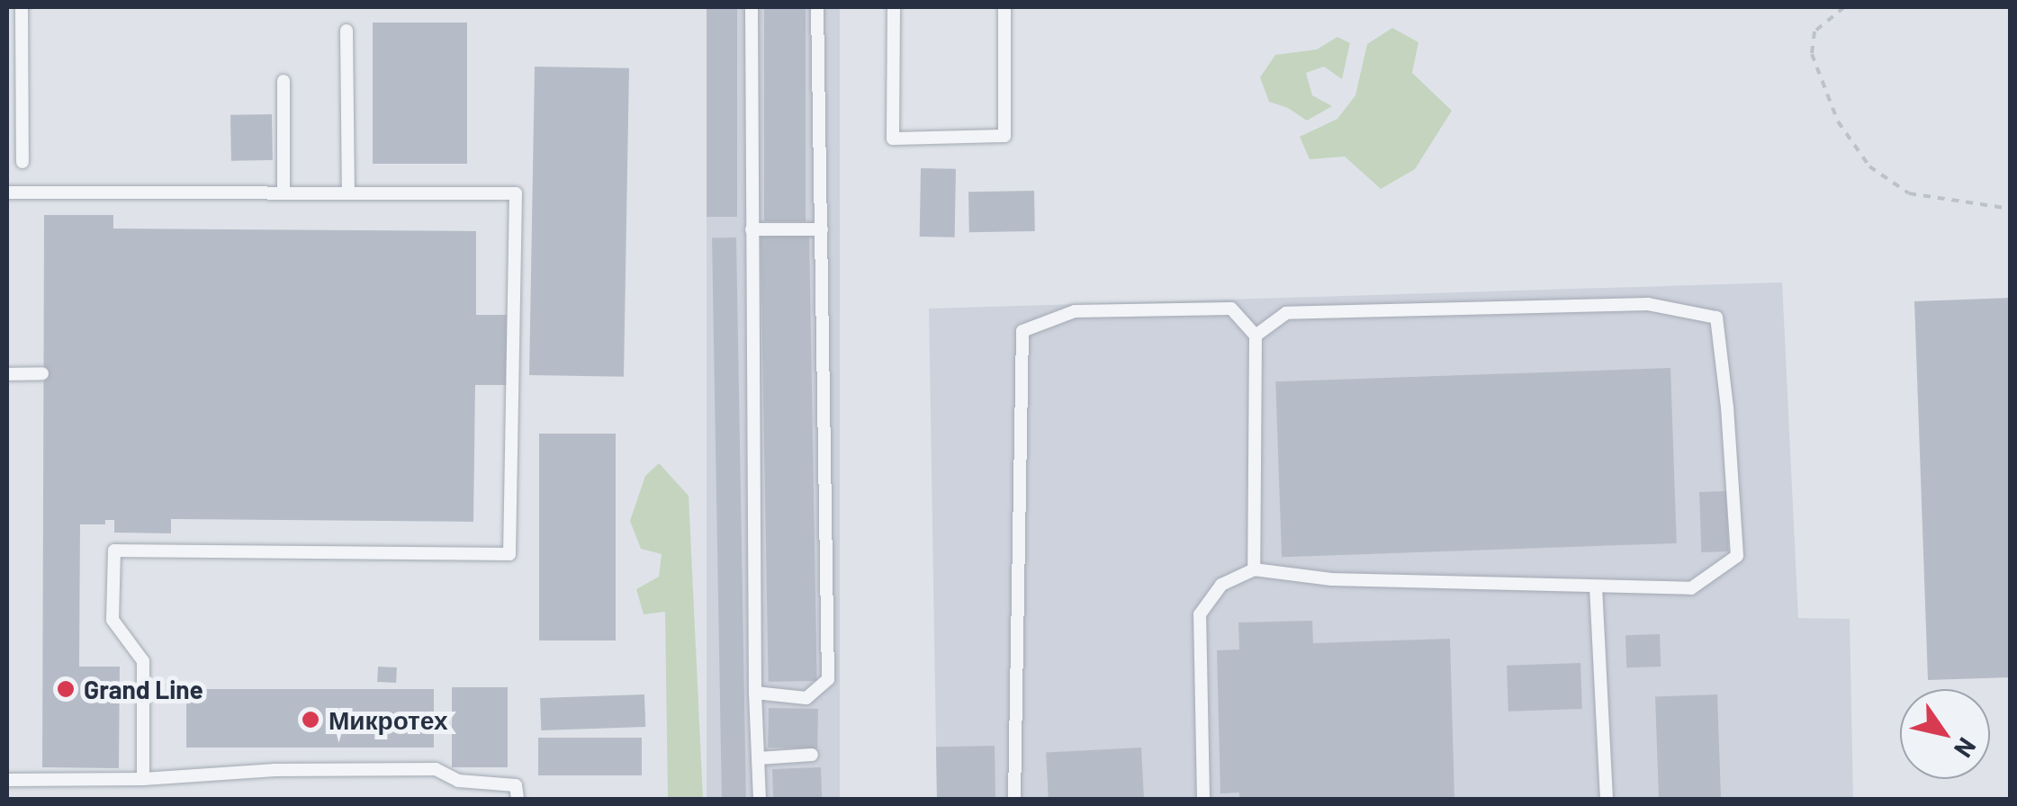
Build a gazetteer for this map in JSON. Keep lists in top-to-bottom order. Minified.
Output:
{"places":["Grand Line","Микротех"],"north":"bottom right"}
